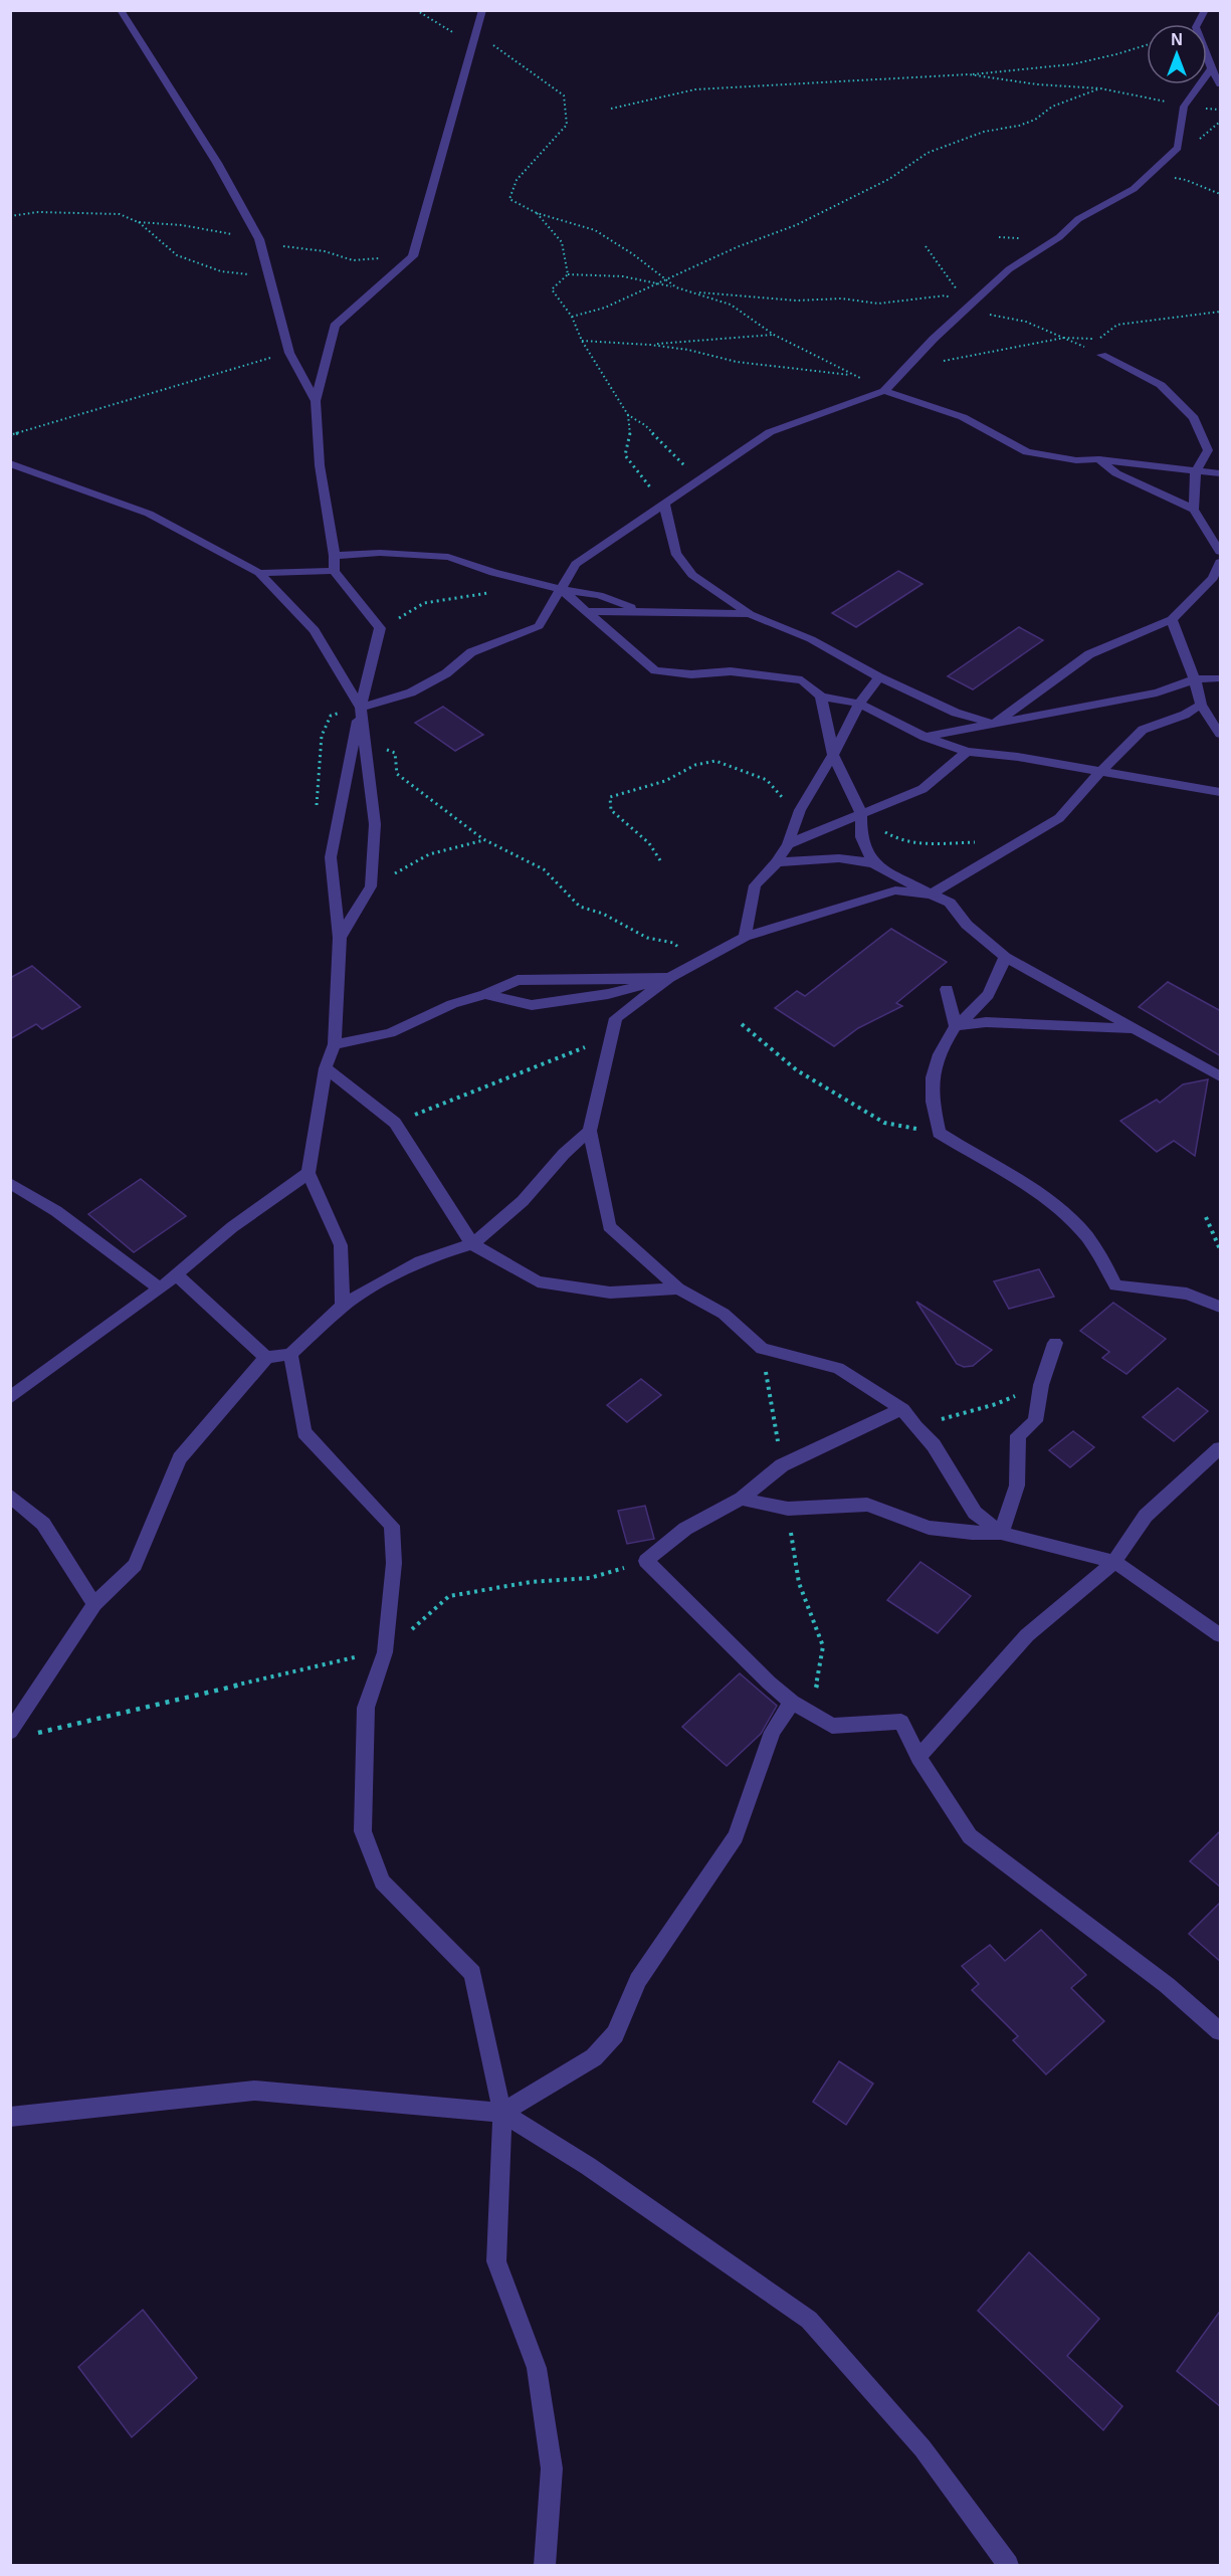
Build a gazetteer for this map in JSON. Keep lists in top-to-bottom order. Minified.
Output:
{"north":"top"}
